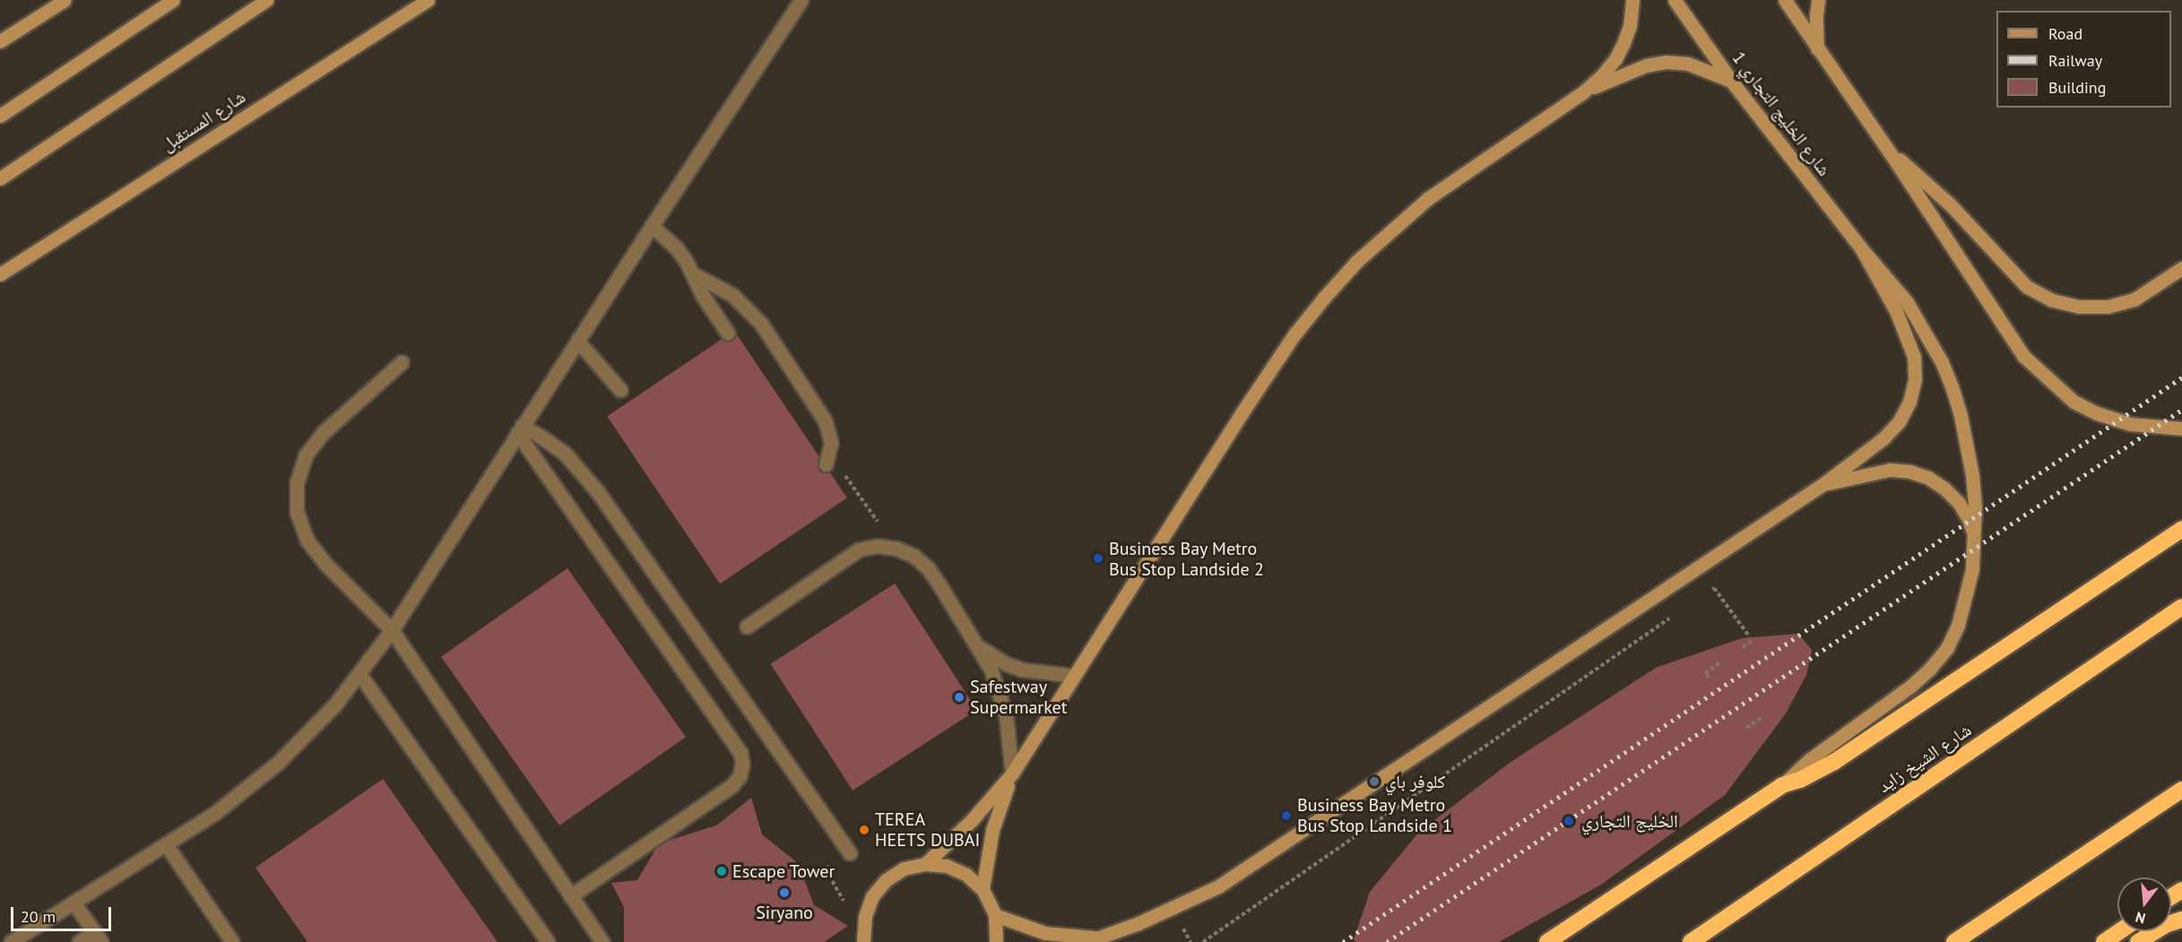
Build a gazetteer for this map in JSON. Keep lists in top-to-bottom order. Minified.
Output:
{"streets":{"highway":["شارع الشيخ زايد"],"street":["شارع الخليج التجاري 1","شارع المستقبل"]},"places":["Business Bay Metro Bus Stop Landside 2","Safestway Supermarket","كلوفر باي","Business Bay Metro Bus Stop Landside 1","الخليج التجاري","TEREA HEETS DUBAI","Escape Tower","Siryano"],"legend":["Road","Railway","Building"],"scale_bar":"20 m","north":"bottom"}
